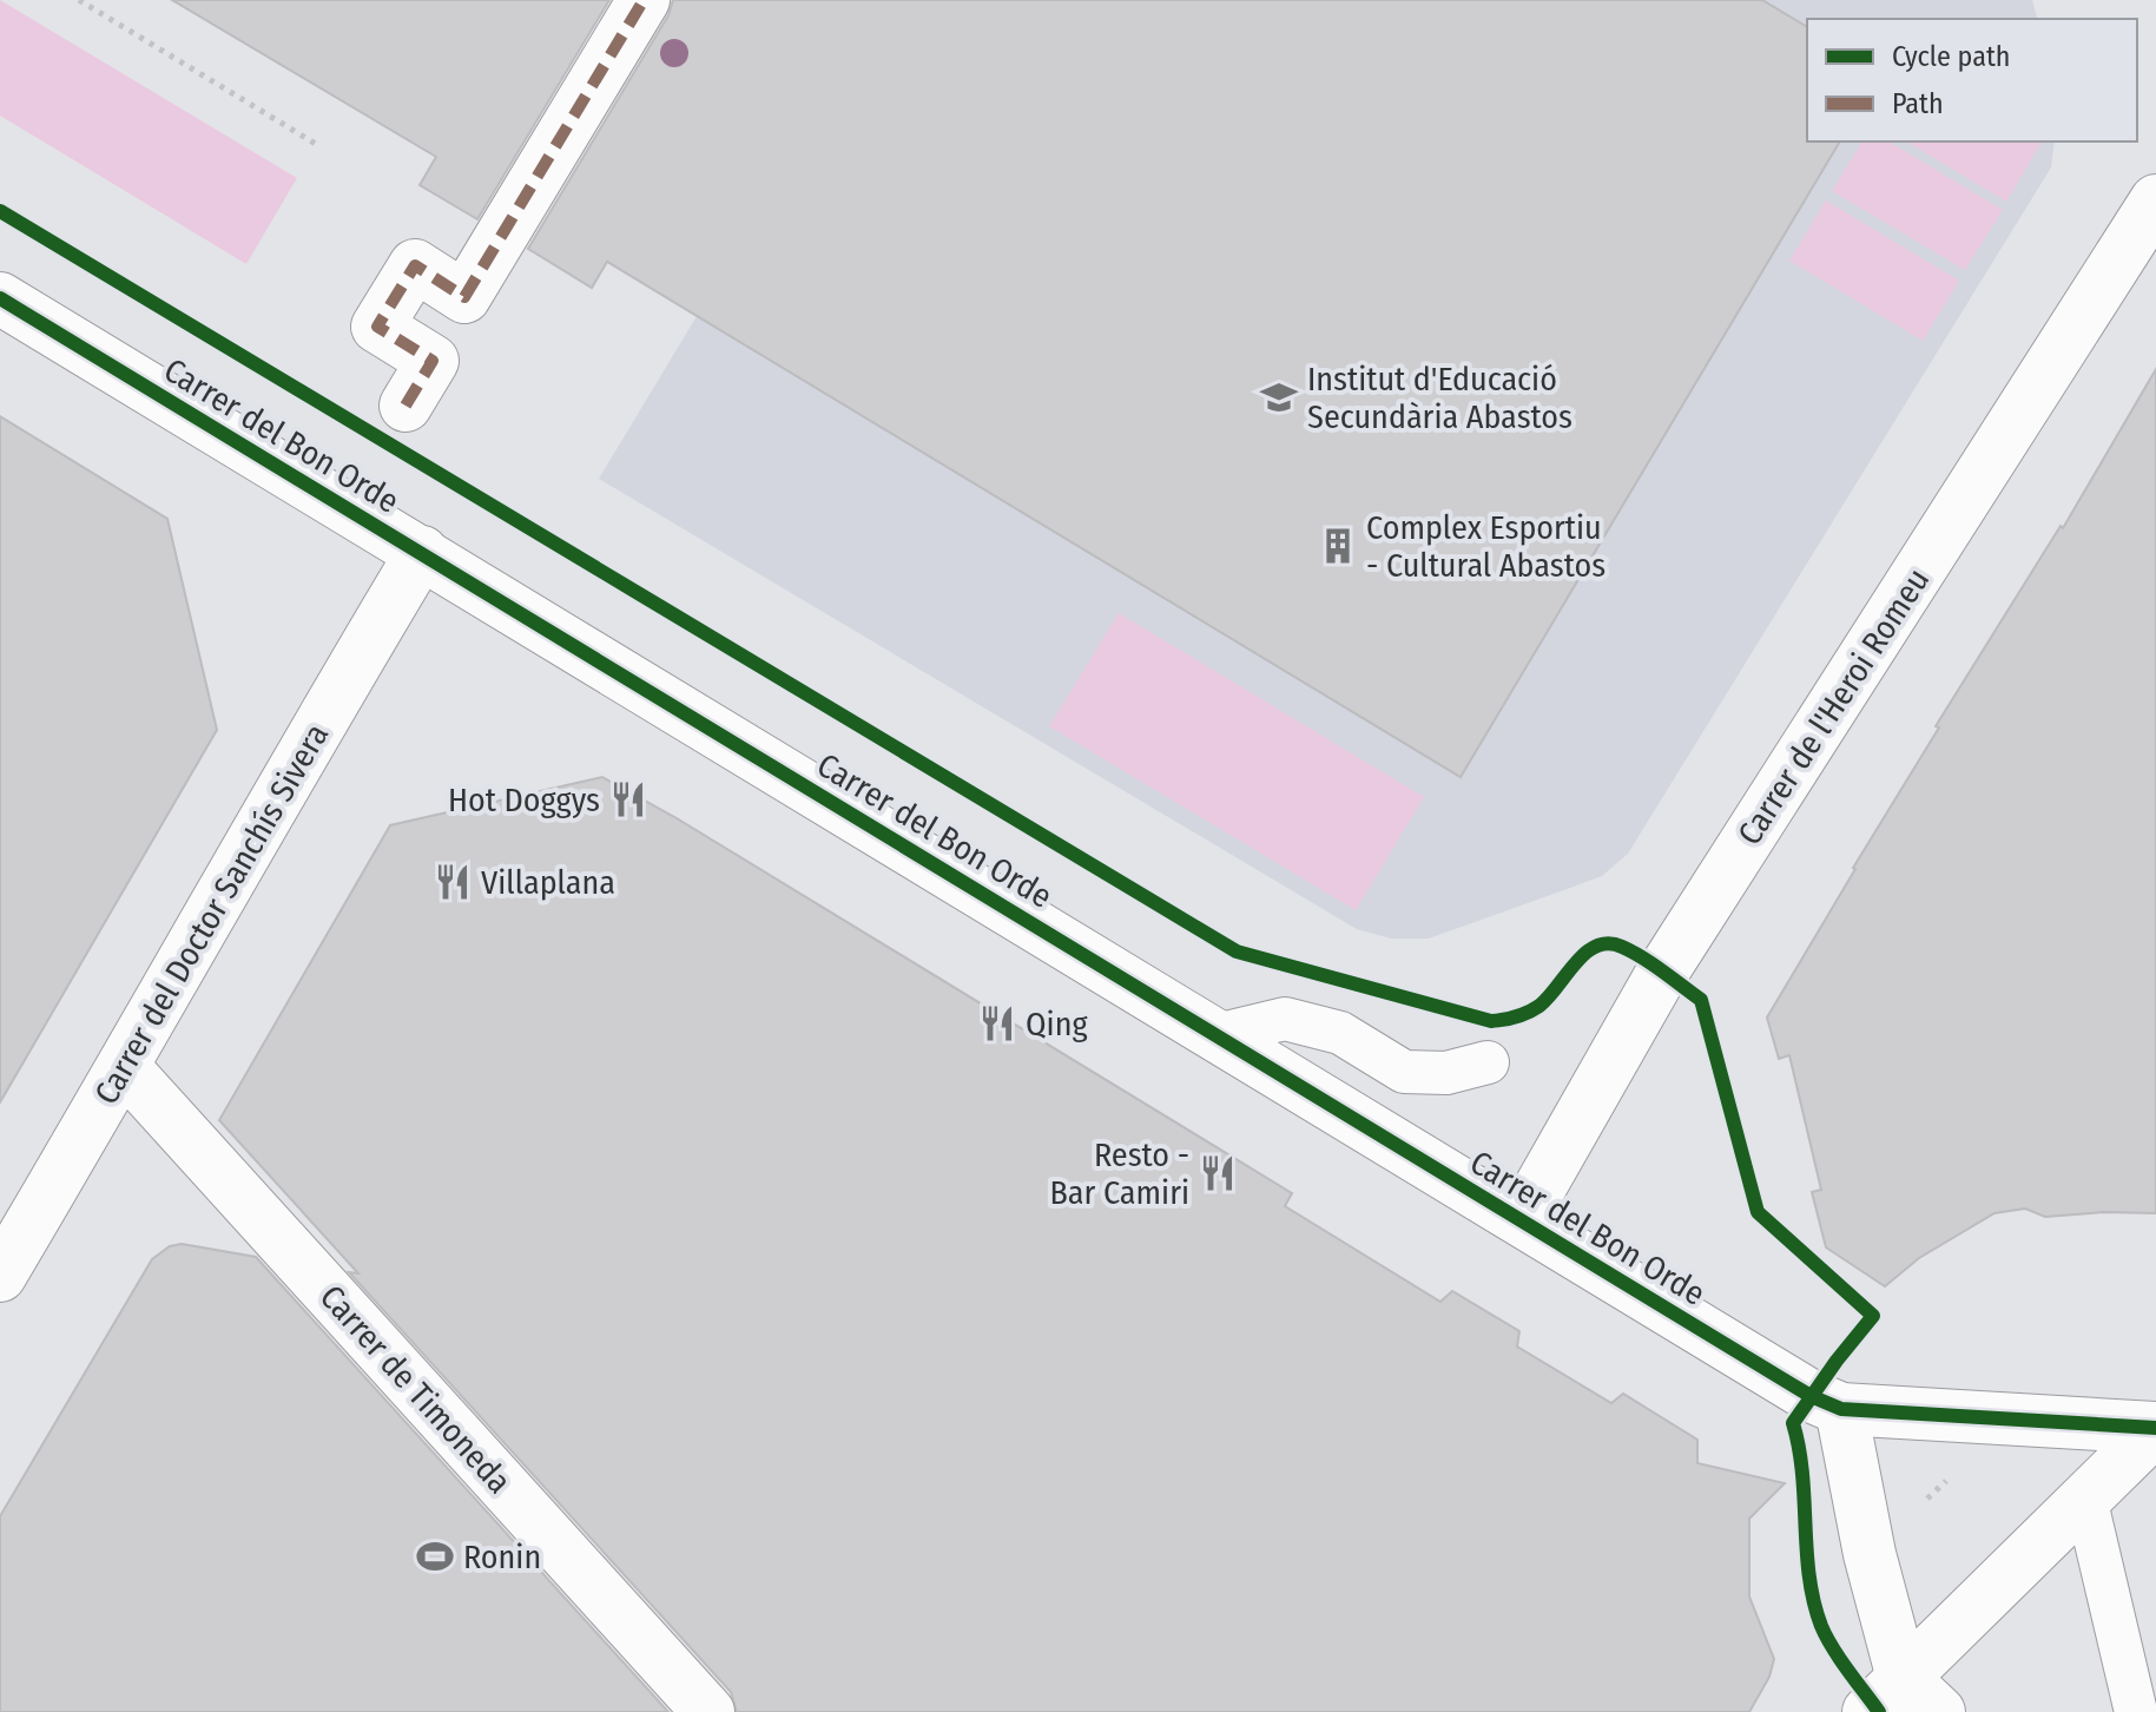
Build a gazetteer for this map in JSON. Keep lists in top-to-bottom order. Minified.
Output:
{"streets":{"street":["Carrer del Bon Orde","Carrer de l'Heroi Romeu","Carrer del Doctor Sanchís Sivera","Carrer de Timoneda"]},"crossings":[["Carrer del Bon Orde","Carrer de l'Heroi Romeu"],["Carrer del Bon Orde","Carrer del Doctor Sanchís Sivera"],["Carrer del Doctor Sanchís Sivera","Carrer de Timoneda"]],"places":{"school or university":["Institut d'Educació Secundària Abastos"],"building":["Complex Esportiu - Cultural Abastos"],"restaurant":["Hot Doggys","Villaplana","Qing","Resto - Bar Camiri"],"sports":["Ronin"]},"legend":["Cycle path","Path"]}
